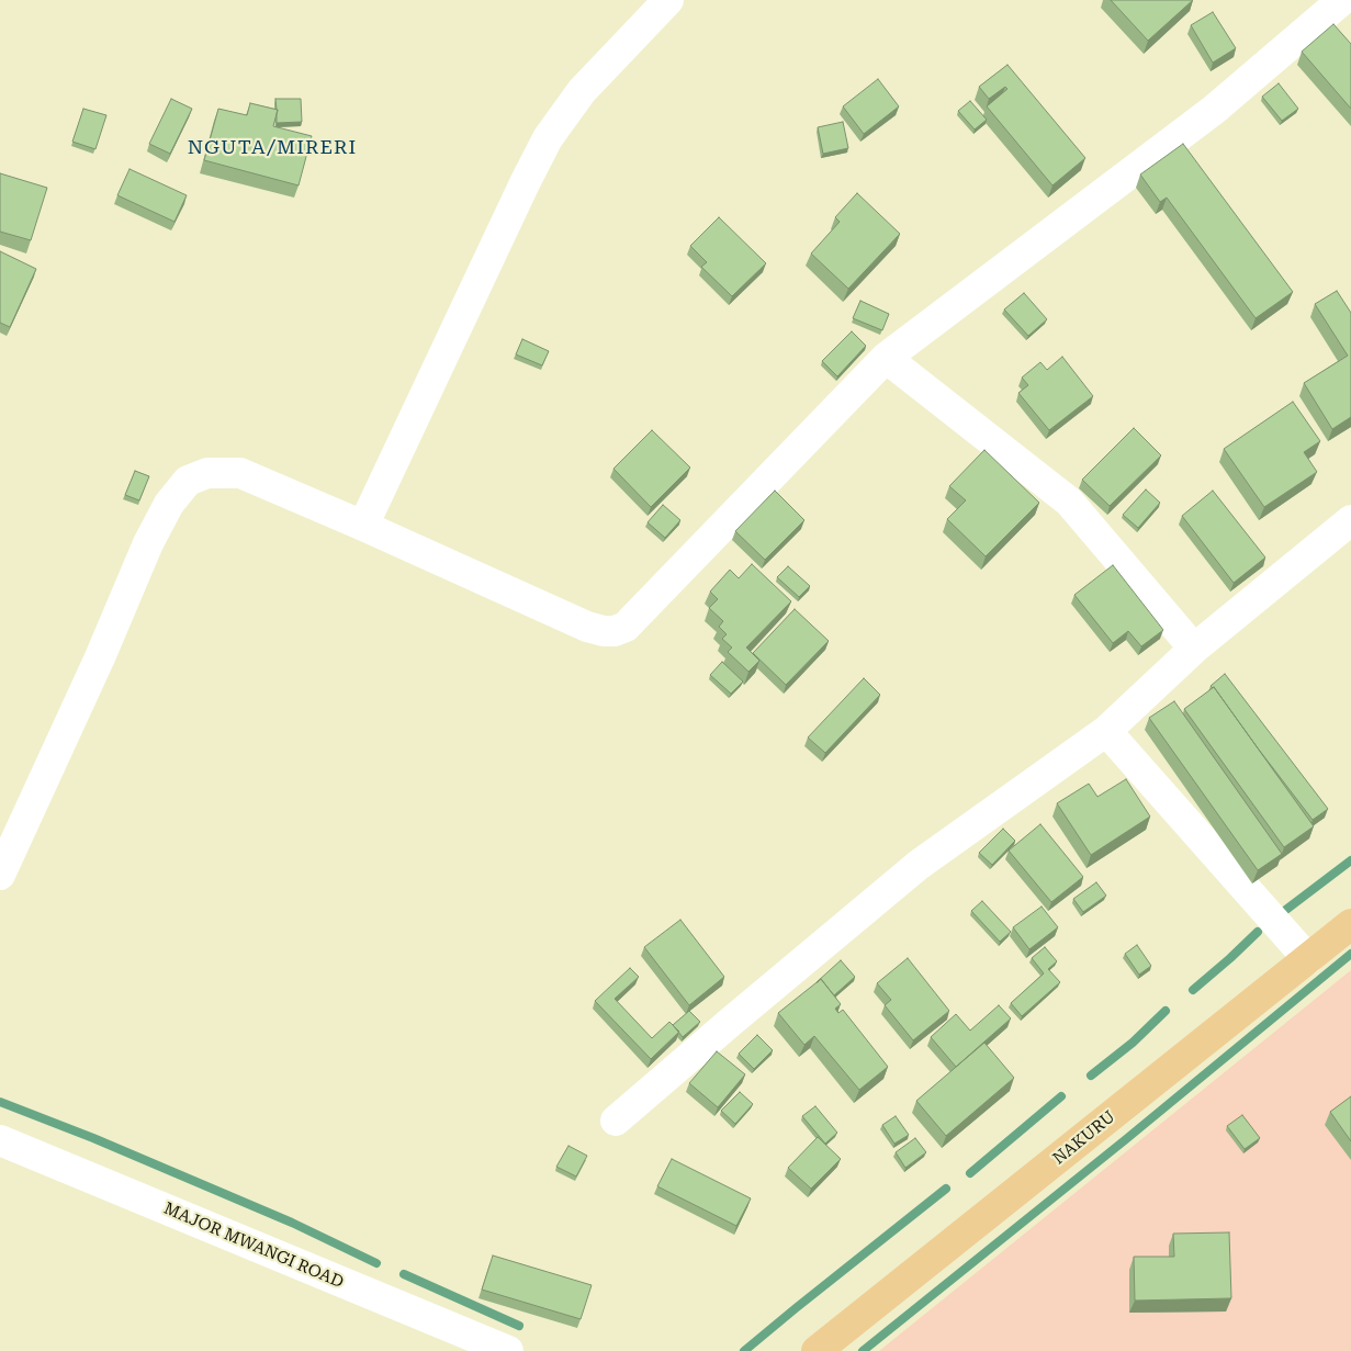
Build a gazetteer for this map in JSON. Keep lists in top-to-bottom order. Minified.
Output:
{"streets":{"main road":["NAKURU"],"street":["MAJOR MWANGI ROAD"]},"districts":["NGUTA/MIRERI"]}
